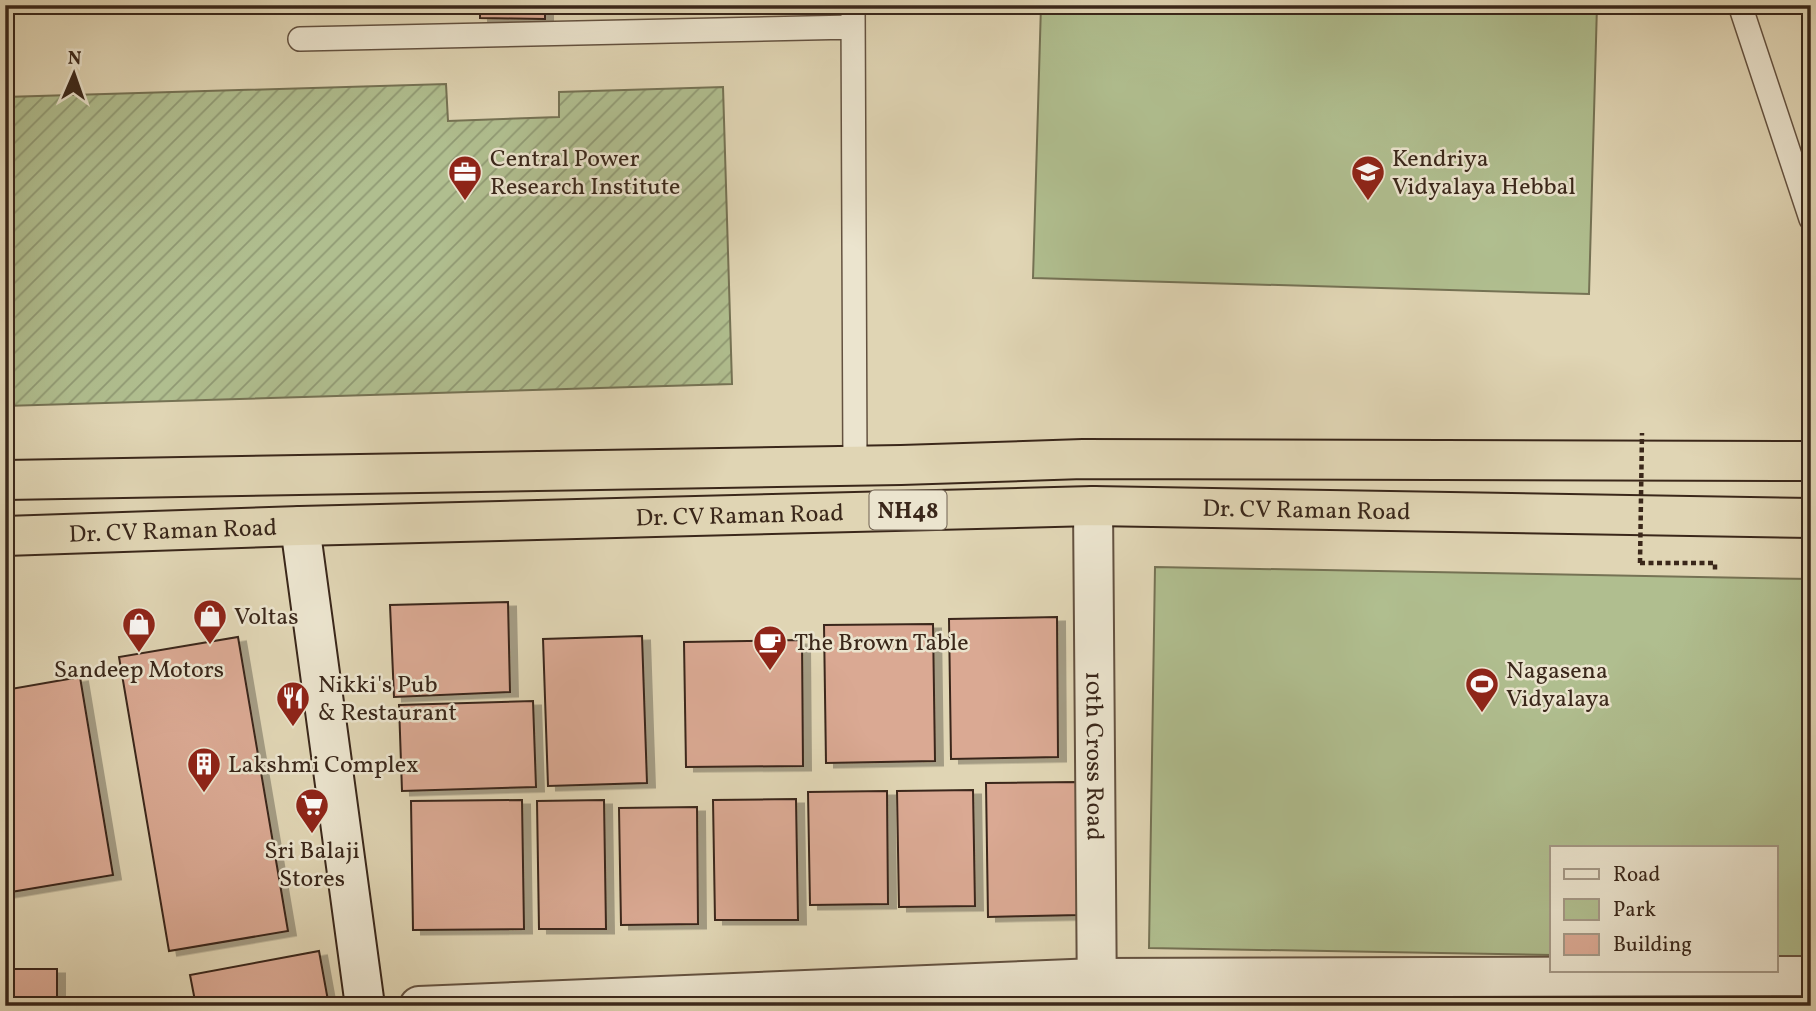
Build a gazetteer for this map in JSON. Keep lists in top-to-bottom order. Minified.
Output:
{"streets":{"highway":["NH48","Dr. CV Raman Road"],"street":["10th Cross Road"]},"crossings":[["Dr. CV Raman Road","10th Cross Road"]],"places":{"office":["Central Power Research Institute"],"school or university":["Kendriya Vidyalaya Hebbal"],"shop":["Voltas","Sandeep Motors"],"cafe":["The Brown Table"],"sports":["Nagasena Vidyalaya"],"restaurant":["Nikki's Pub & Restaurant"],"building":["Lakshmi Complex"],"supermarket":["Sri Balaji Stores"]},"legend":["Road","Park","Building"],"north":"top"}
